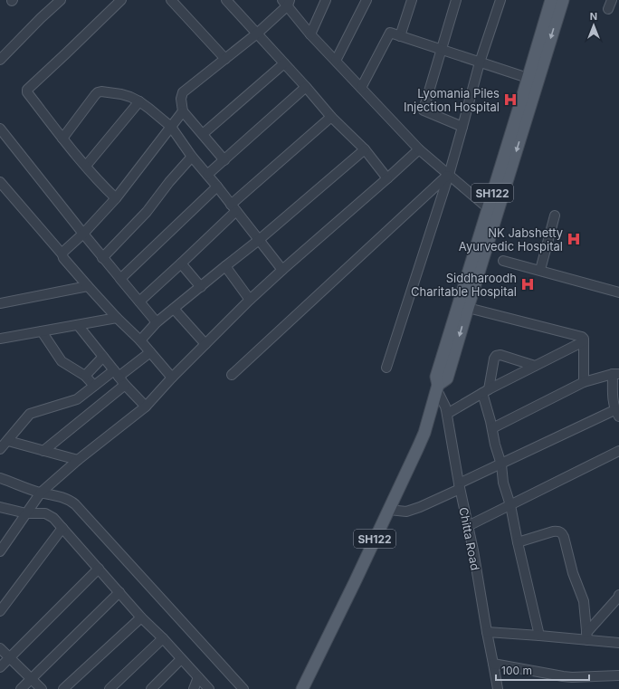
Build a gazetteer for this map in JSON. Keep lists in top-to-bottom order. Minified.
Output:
{"streets":{"main road":["SH122"],"street":["Chitta Road"]},"crossings":[["SH122","Chitta Road"]],"places":{"hospital":["Lyomania Piles Injection Hospital","NK Jabshetty Ayurvedic Hospital","Siddharoodh Charitable Hospital"]},"scale_bar":"100 m","north":"top"}
